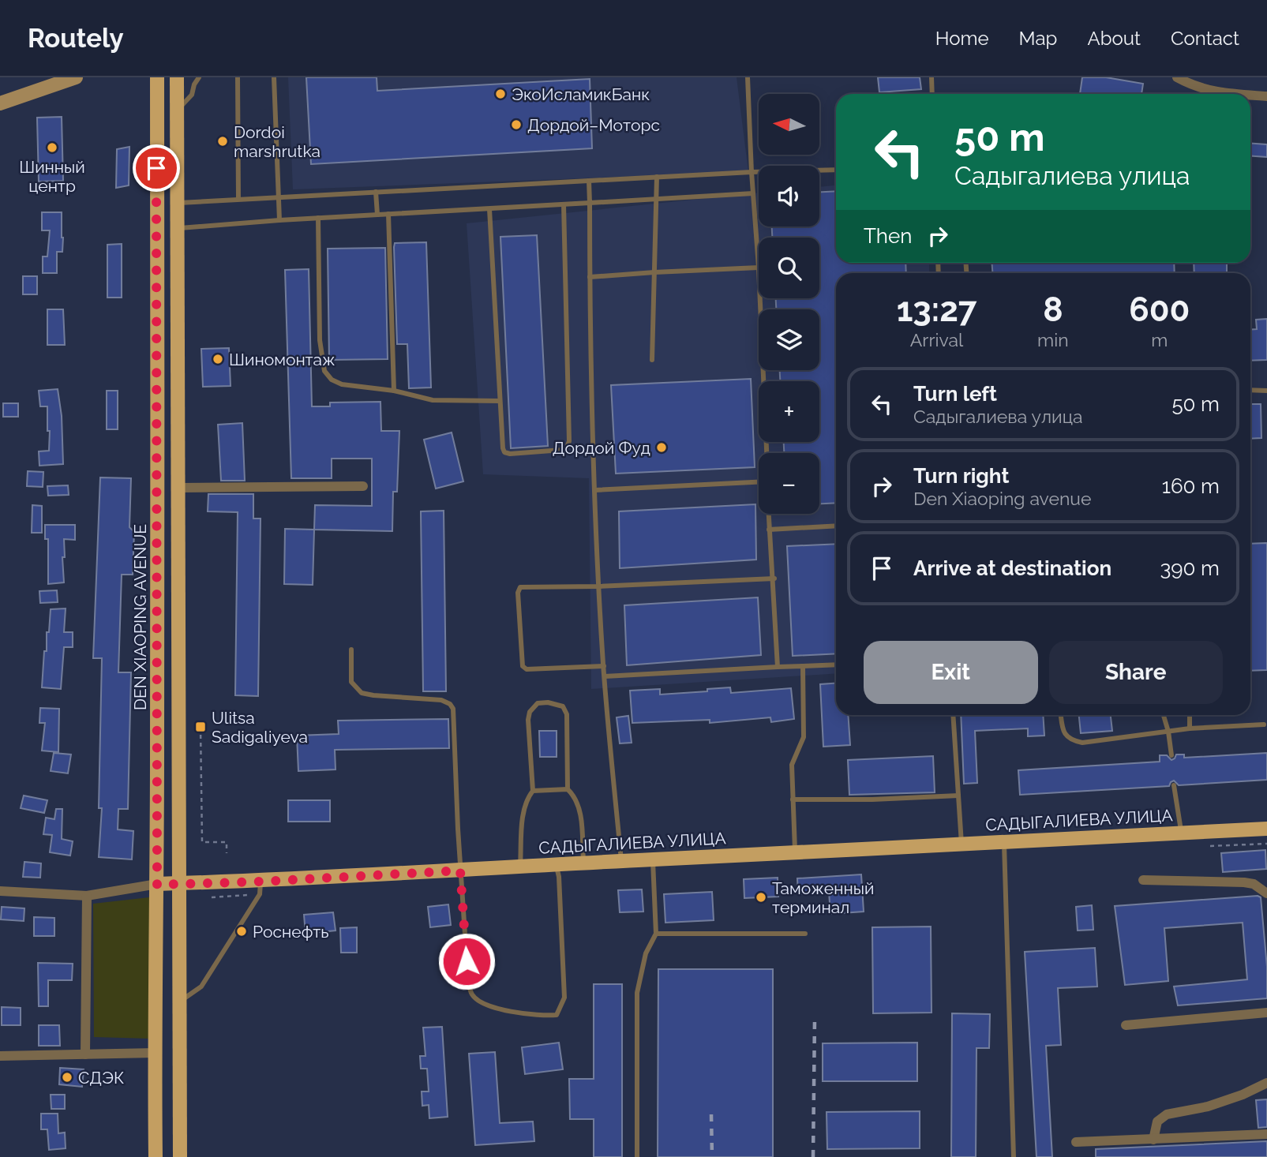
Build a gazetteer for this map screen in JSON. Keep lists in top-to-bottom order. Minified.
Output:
{"streets":{"main road":["DEN XIAOPING AVENUE","САДЫГАЛИЕВА УЛИЦА"]},"crossings":[["DEN XIAOPING AVENUE","САДЫГАЛИЕВА УЛИЦА"]],"places":{"other":["ЭкоИсламикБанк","Дордой–Моторс","Dordoi marshrutka","Шинный центр","Шиномонтаж","Дордой Фуд","Таможенный терминал","Роснефть","СДЭК"],"transit":["Ulitsa Sadigaliyeva"]},"north":"left","page":{"header":"Routely","nav":["Home","Map","About","Contact"],"map_buttons":["+","−"],"turn":["50 m","Садыгалиева улица"],"then":"Then","eta":["13:27","Arrival","8","min","600","m"],"list":[{"name":"Turn left","note":"Садыгалиева улица","value":"50 m"},{"name":"Turn right","note":"Den Xiaoping avenue","value":"160 m"},{"name":"Arrive at destination","value":"390 m"}],"buttons":["Exit","Share"]}}
